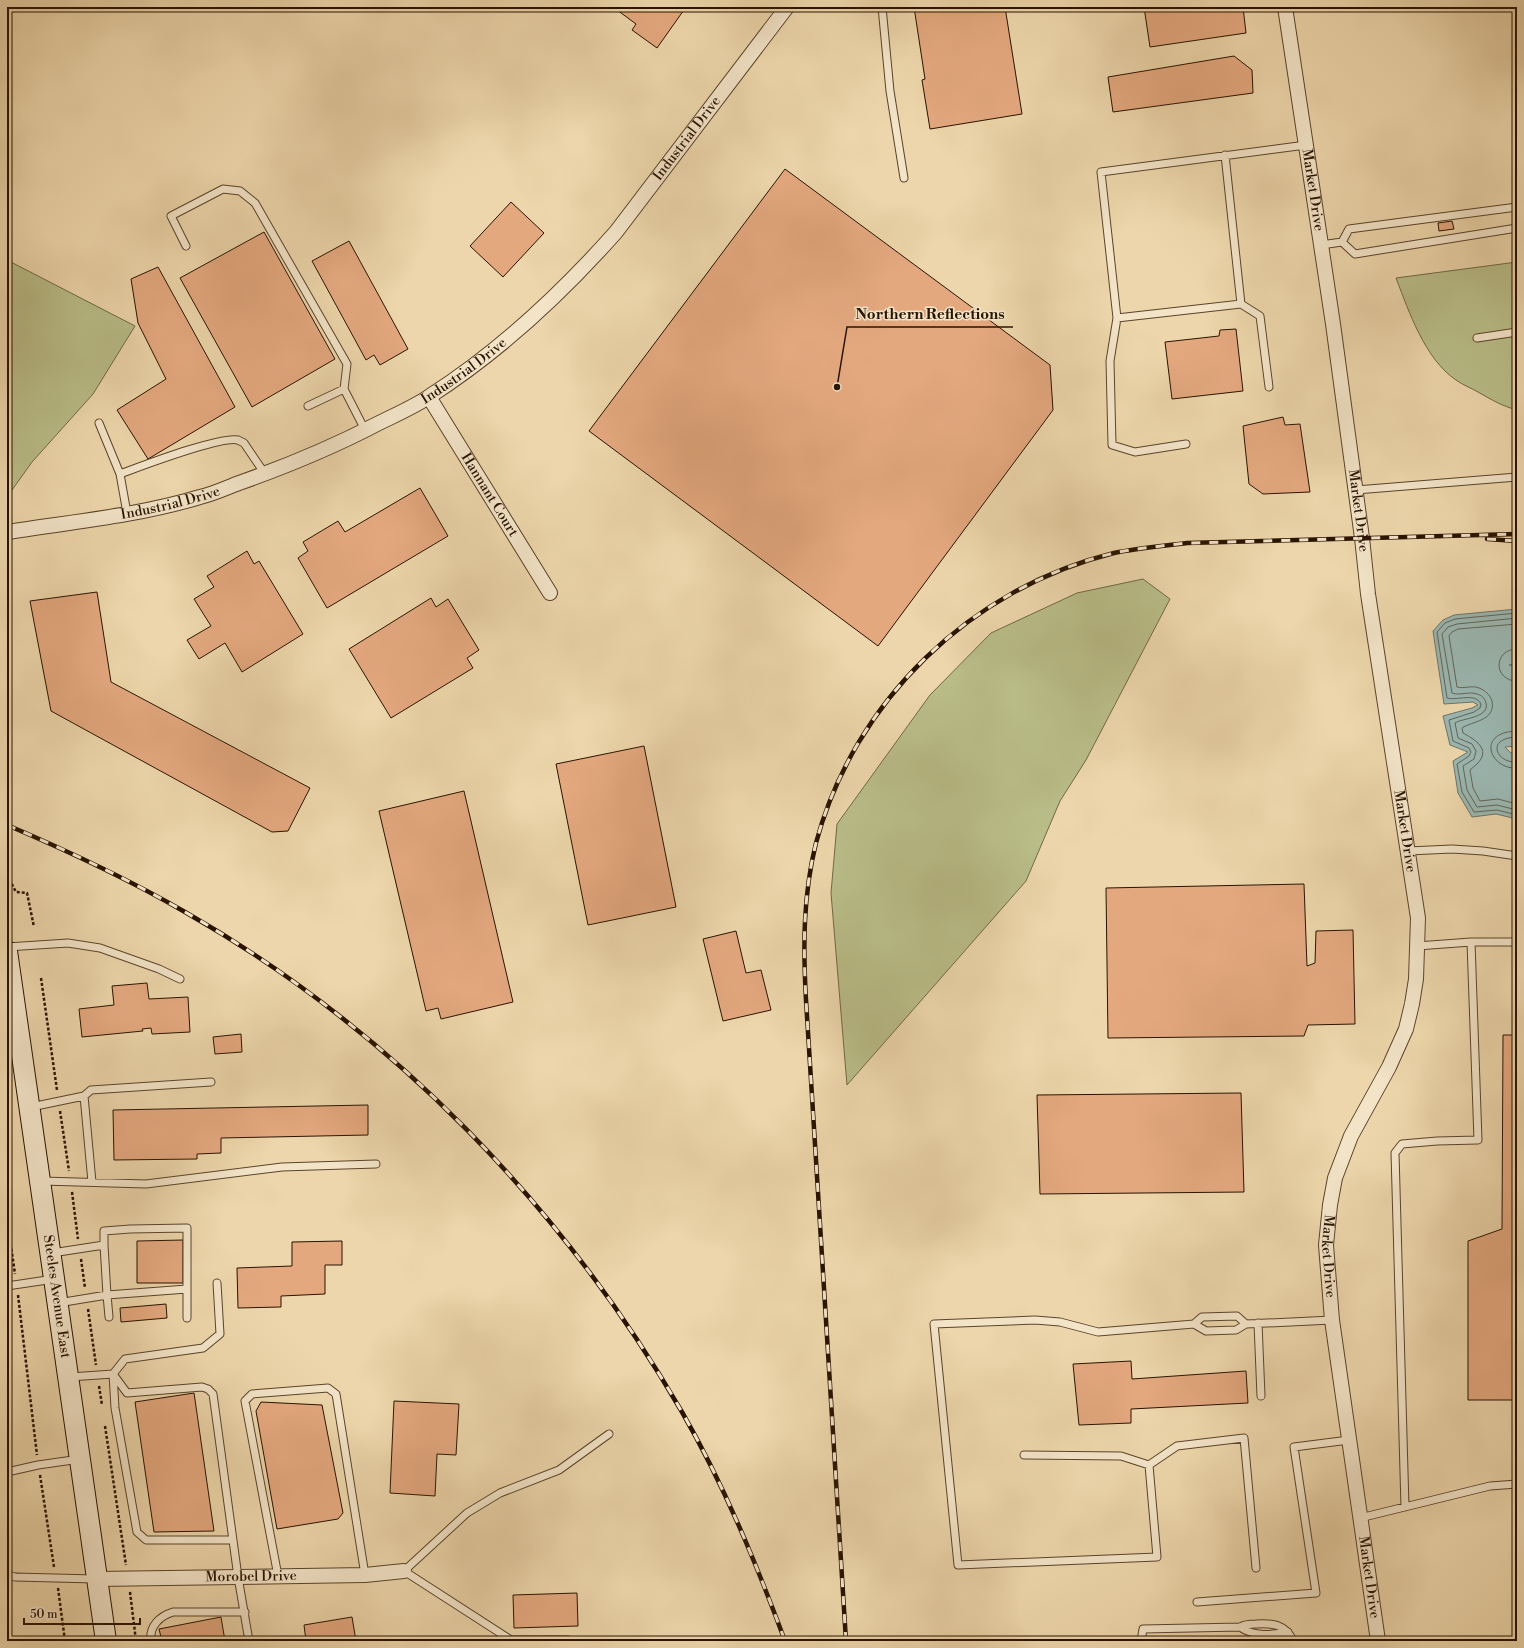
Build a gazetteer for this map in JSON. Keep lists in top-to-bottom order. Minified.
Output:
{"streets":{"main road":["Steeles Avenue East"],"street":["Industrial Drive","Market Drive","Hannant Court","Morobel Drive"]},"crossings":[["Industrial Drive","Hannant Court"],["Steeles Avenue East","Morobel Drive"]],"places":["Northern Reflections"],"scale_bar":"50 m"}
